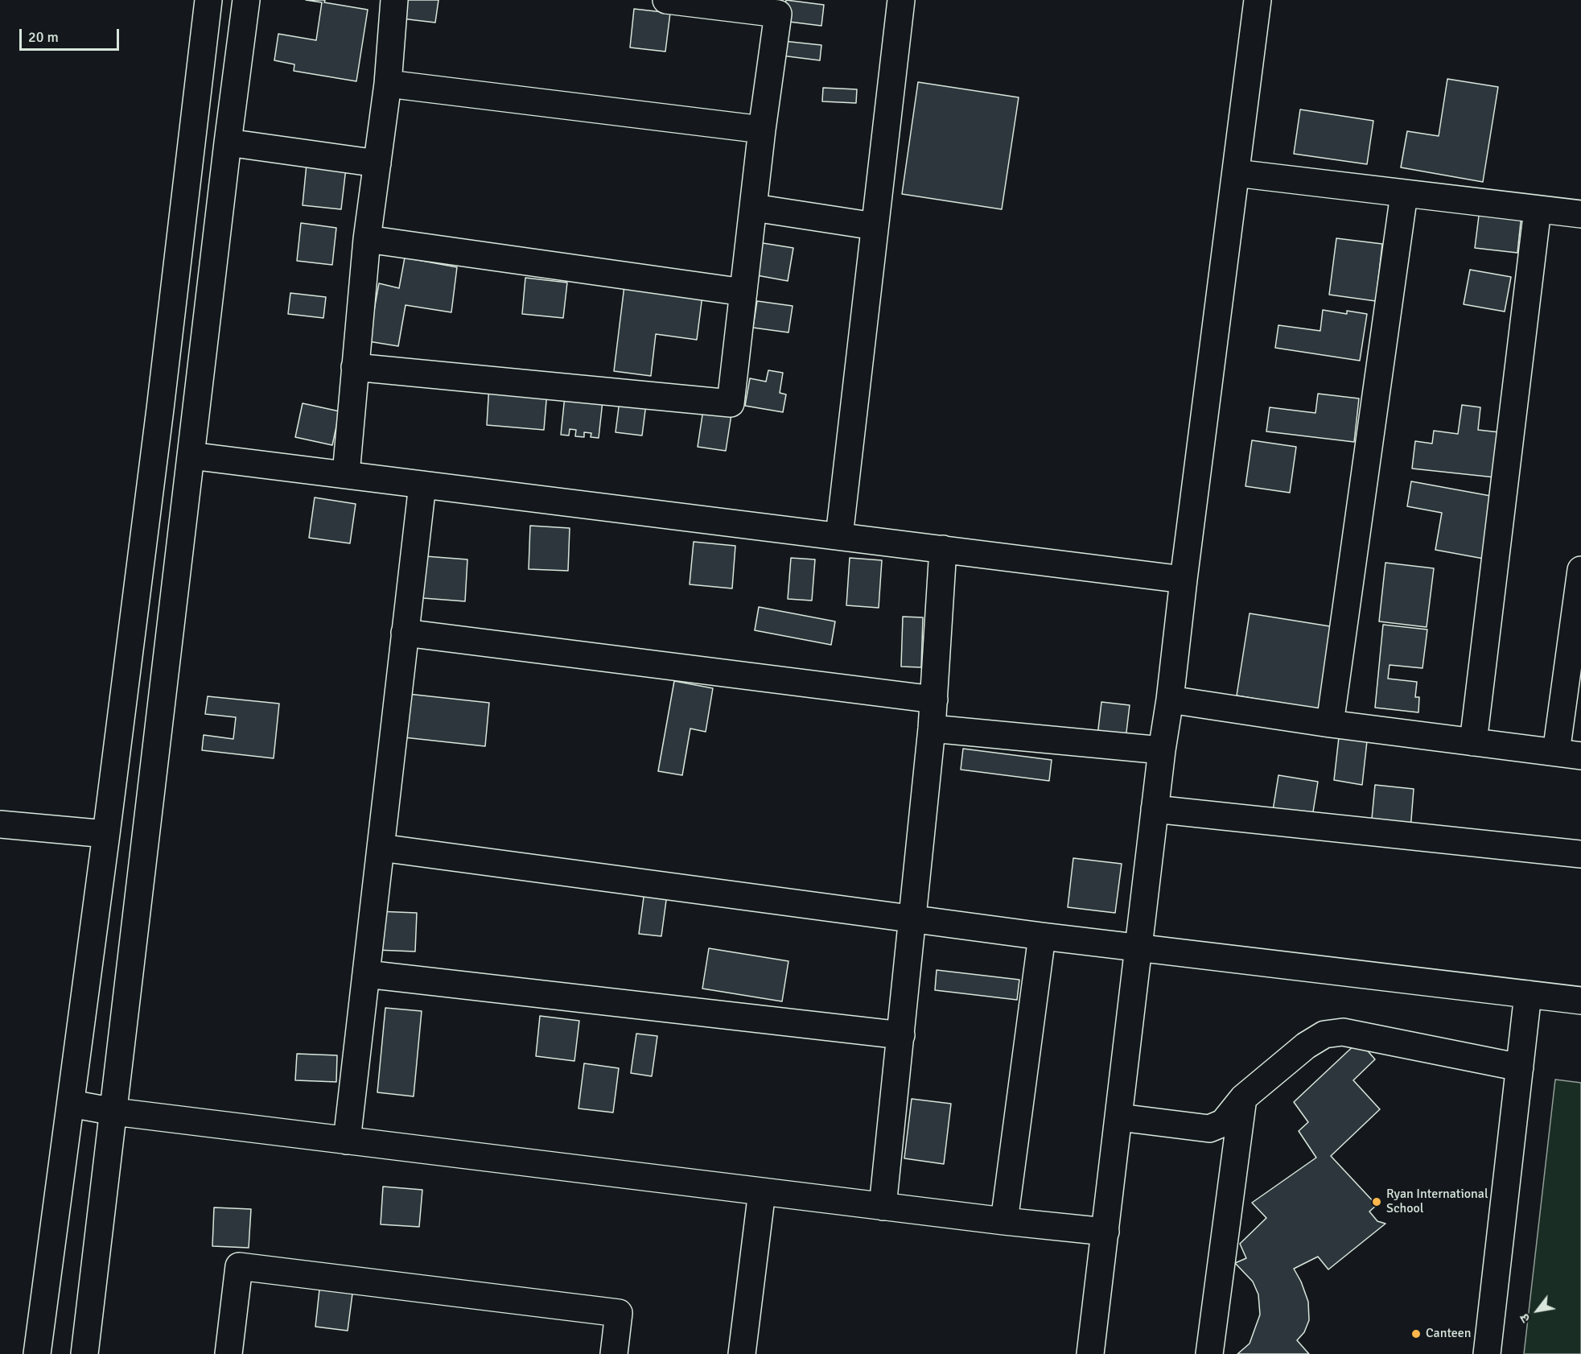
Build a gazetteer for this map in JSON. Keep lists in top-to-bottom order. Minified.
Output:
{"places":["Ryan International School","Canteen"],"scale_bar":"20 m","north":"bottom left"}
